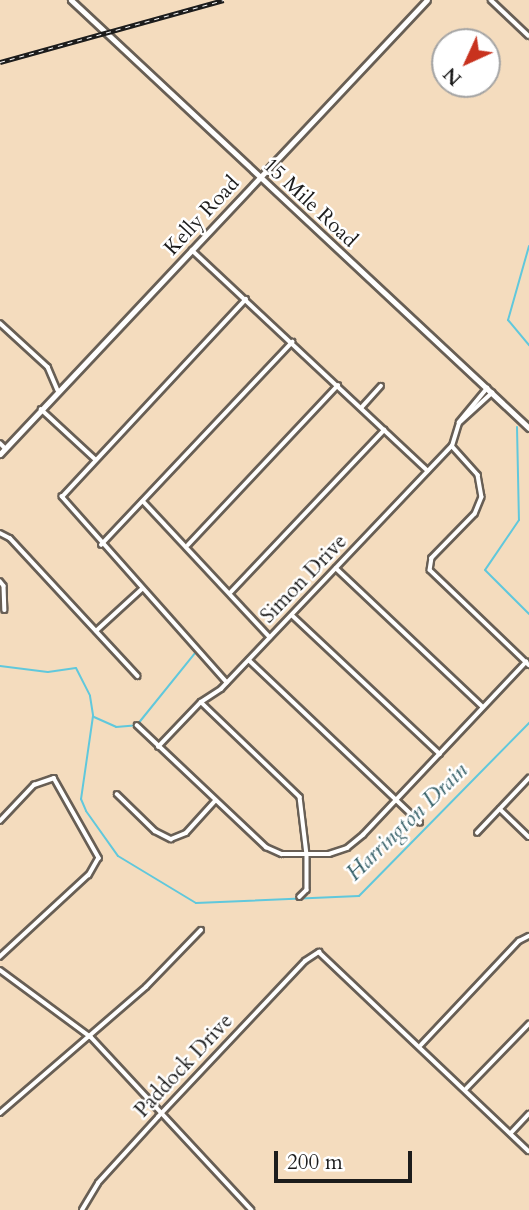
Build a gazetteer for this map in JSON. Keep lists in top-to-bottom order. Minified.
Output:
{"streets":{"street":["15 Mile Road","Kelly Road","Simon Drive","Paddock Drive"]},"crossings":[["15 Mile Road","Kelly Road"],["15 Mile Road","Simon Drive"]],"water":["Harrington Drain"],"scale_bar":"200 m","north":"bottom left"}
